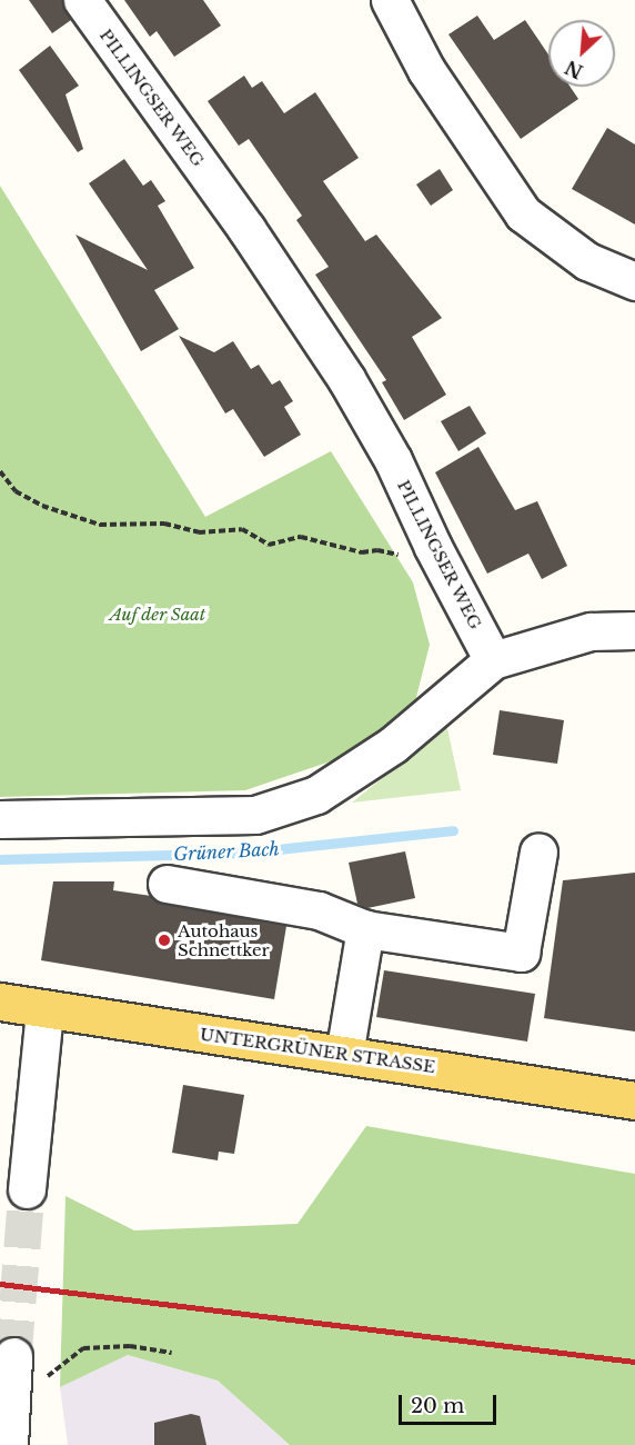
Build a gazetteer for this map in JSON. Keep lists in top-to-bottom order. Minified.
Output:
{"streets":{"main road":["UNTERGRÜNER STRASSE"],"street":["PILLINGSER WEG"]},"water":["Grüner Bach"],"parks":["Auf der Saat"],"places":["Autohaus Schnettker"],"scale_bar":"20 m","north":"bottom left"}
